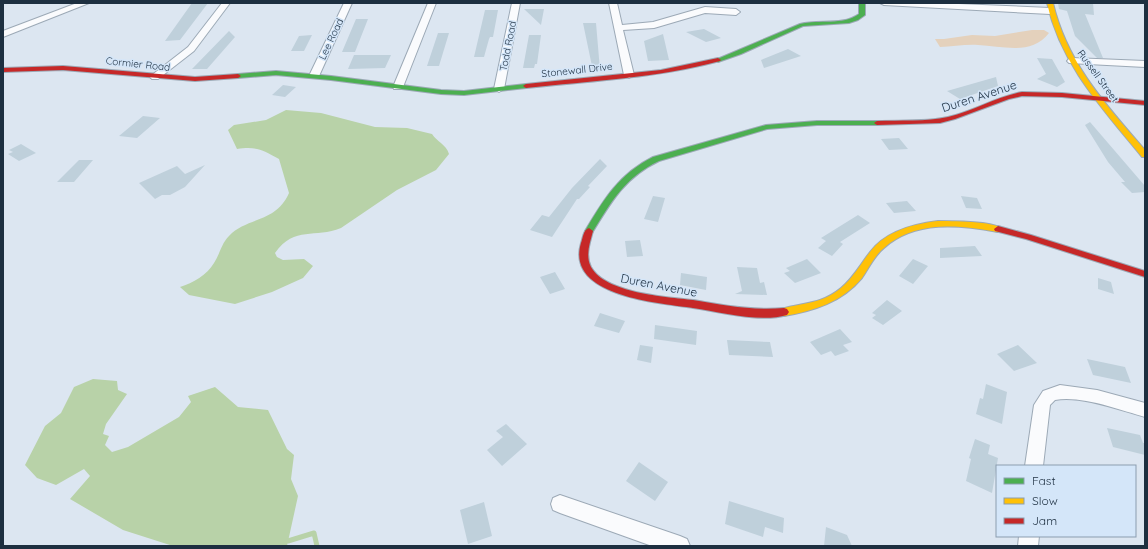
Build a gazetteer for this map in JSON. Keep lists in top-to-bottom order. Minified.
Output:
{"streets":{"street":["Lee Road","Todd Road","Cormier Road","Stonewall Drive","Russell Street","Duren Avenue"]},"crossings":[["Lee Road","Stonewall Drive"],["Todd Road","Stonewall Drive"],["Cormier Road","Stonewall Drive"],["Russell Street","Duren Avenue"]],"legend":["Fast","Slow","Jam"]}
